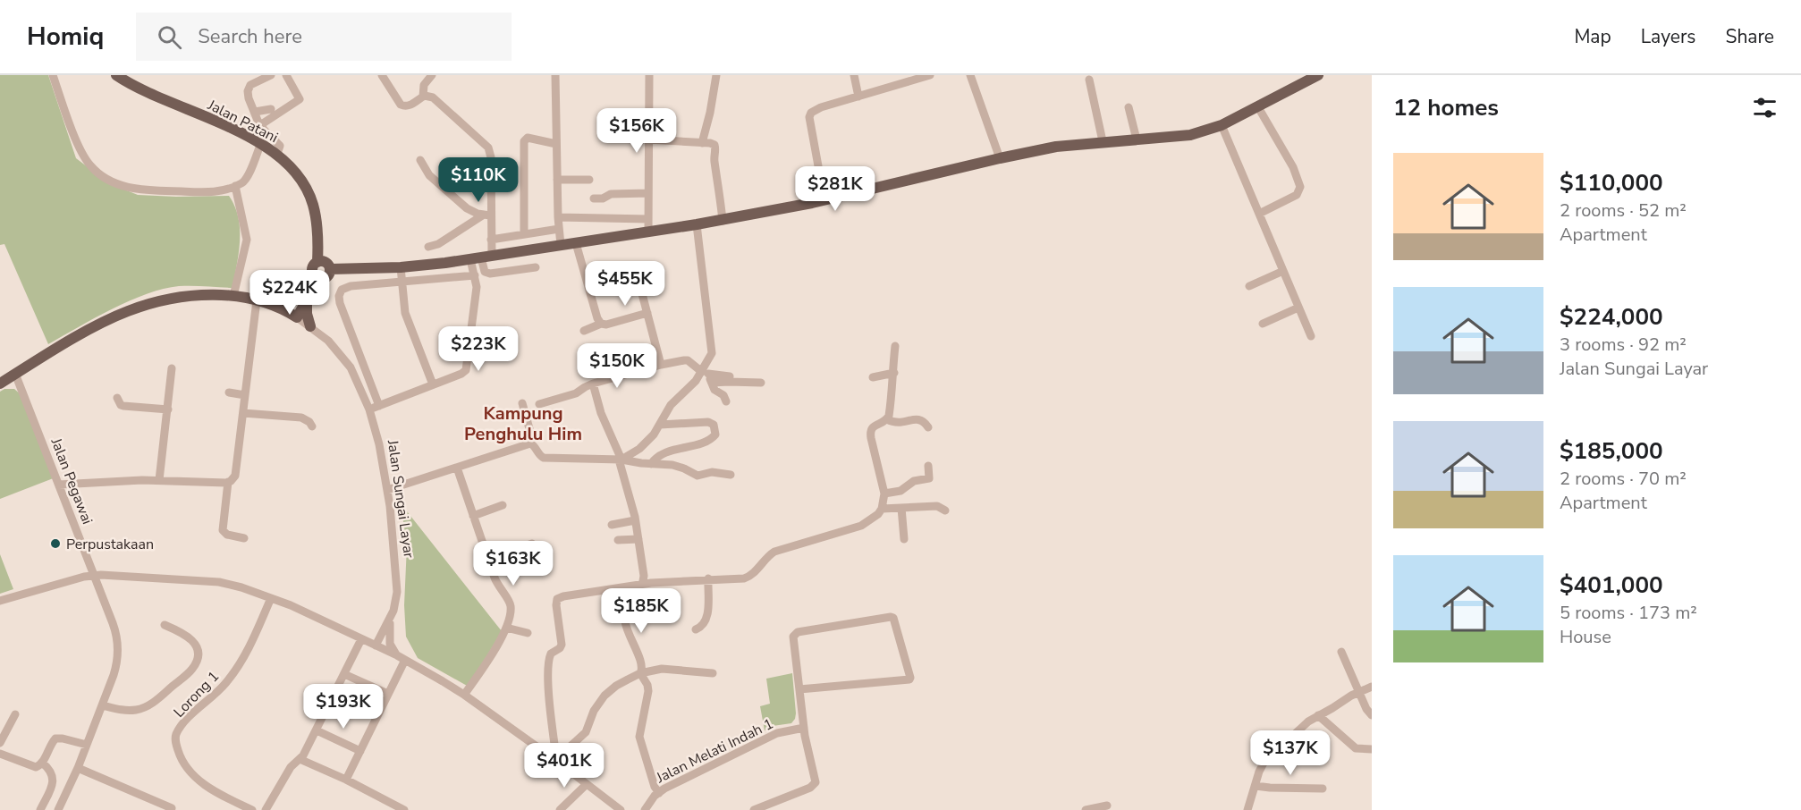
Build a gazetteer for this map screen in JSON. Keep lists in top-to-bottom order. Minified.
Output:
{"streets":{"main road":["Jalan Patani","Jalan Sungai Layar"],"street":["Jalan Pegawai","Lorong 1","Jalan Melati Indah 1"]},"crossings":[["Jalan Pegawai","Jalan Sungai Layar"]],"districts":["Kampung Penghulu Him"],"places":["Perpustakaan"],"page":{"header":"Homiq","search":"Search here","nav":["Map","Layers","Share"],"heading":"12 homes","price":["$156K","$110K","$281K","$455K","$224K","$223K","$150K","$163K","$185K","$193K","$137K","$401K"],"list":[{"name":"$110,000","note":"2 rooms · 52 m² · Apartment"},{"name":"$224,000","note":"3 rooms · 92 m² · Jalan Sungai Layar"},{"name":"$185,000","note":"2 rooms · 70 m² · Apartment"},{"name":"$401,000","note":"5 rooms · 173 m² · House"}]}}
